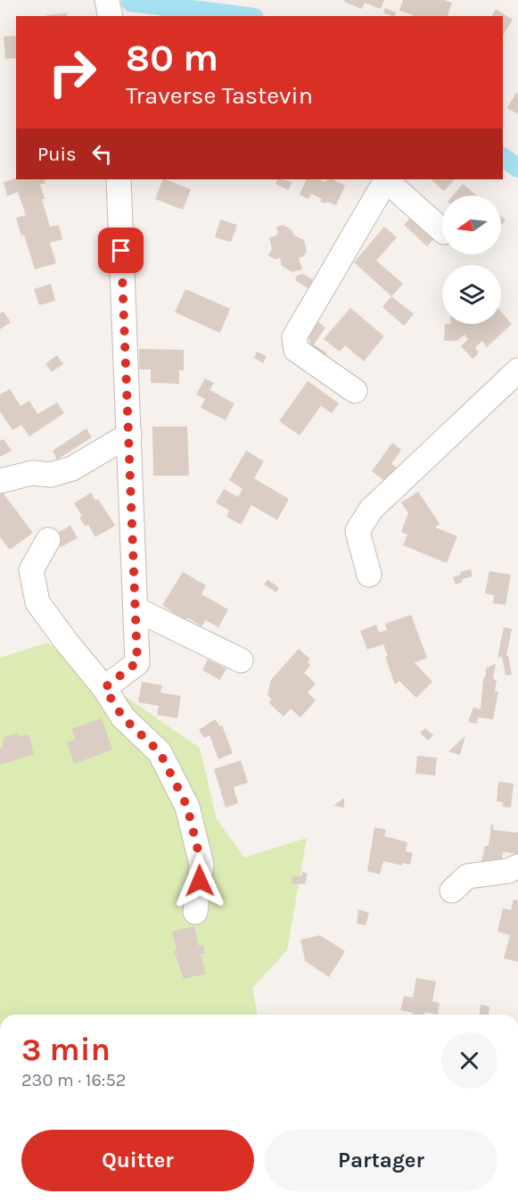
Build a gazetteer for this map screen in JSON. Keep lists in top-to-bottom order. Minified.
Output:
{"north":"left","page":{"turn":["80 m","Traverse Tastevin"],"then":"Puis","heading":["3 min","230 m · 16:52"],"buttons":["Quitter","Partager"]}}
